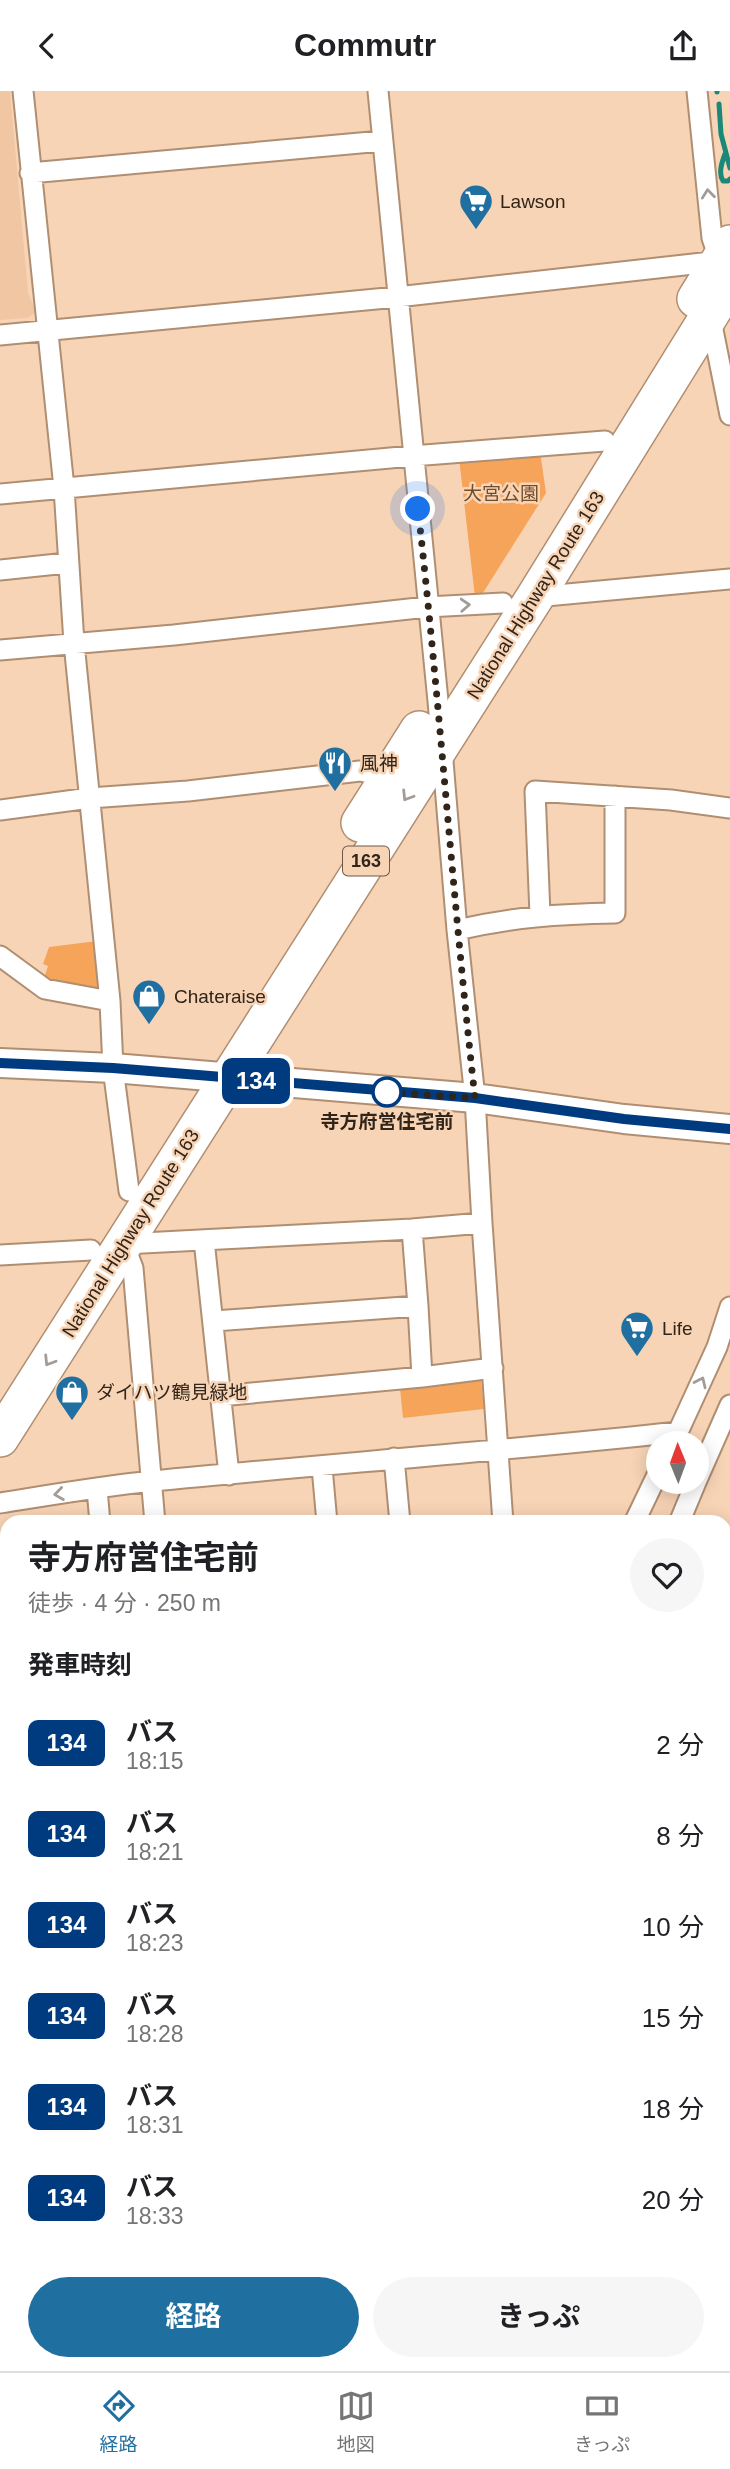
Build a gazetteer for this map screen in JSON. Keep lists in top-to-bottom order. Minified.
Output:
{"streets":{"highway":["National Highway Route 163","163"]},"parks":["大宮公園"],"places":{"supermarket":["Lawson","Life"],"restaurant":["風神"],"shop":["Chateraise","ダイハツ鶴見緑地"],"other":["寺方府営住宅前"]},"lines":["bus line 134"],"north":"top","page":{"header":"Commutr","on_map":"134","heading":[["寺方府営住宅前","徒歩 · 4 分 · 250 m"],"発車時刻"],"list":[{"mark":"134","name":"バス","note":"18:15","value":"2 分"},{"mark":"134","name":"バス","note":"18:21","value":"8 分"},{"mark":"134","name":"バス","note":"18:23","value":"10 分"},{"mark":"134","name":"バス","note":"18:28","value":"15 分"},{"mark":"134","name":"バス","note":"18:31","value":"18 分"},{"mark":"134","name":"バス","note":"18:33","value":"20 分"}],"buttons":["経路","きっぷ"],"tabs":["経路","地図","きっぷ"]}}
